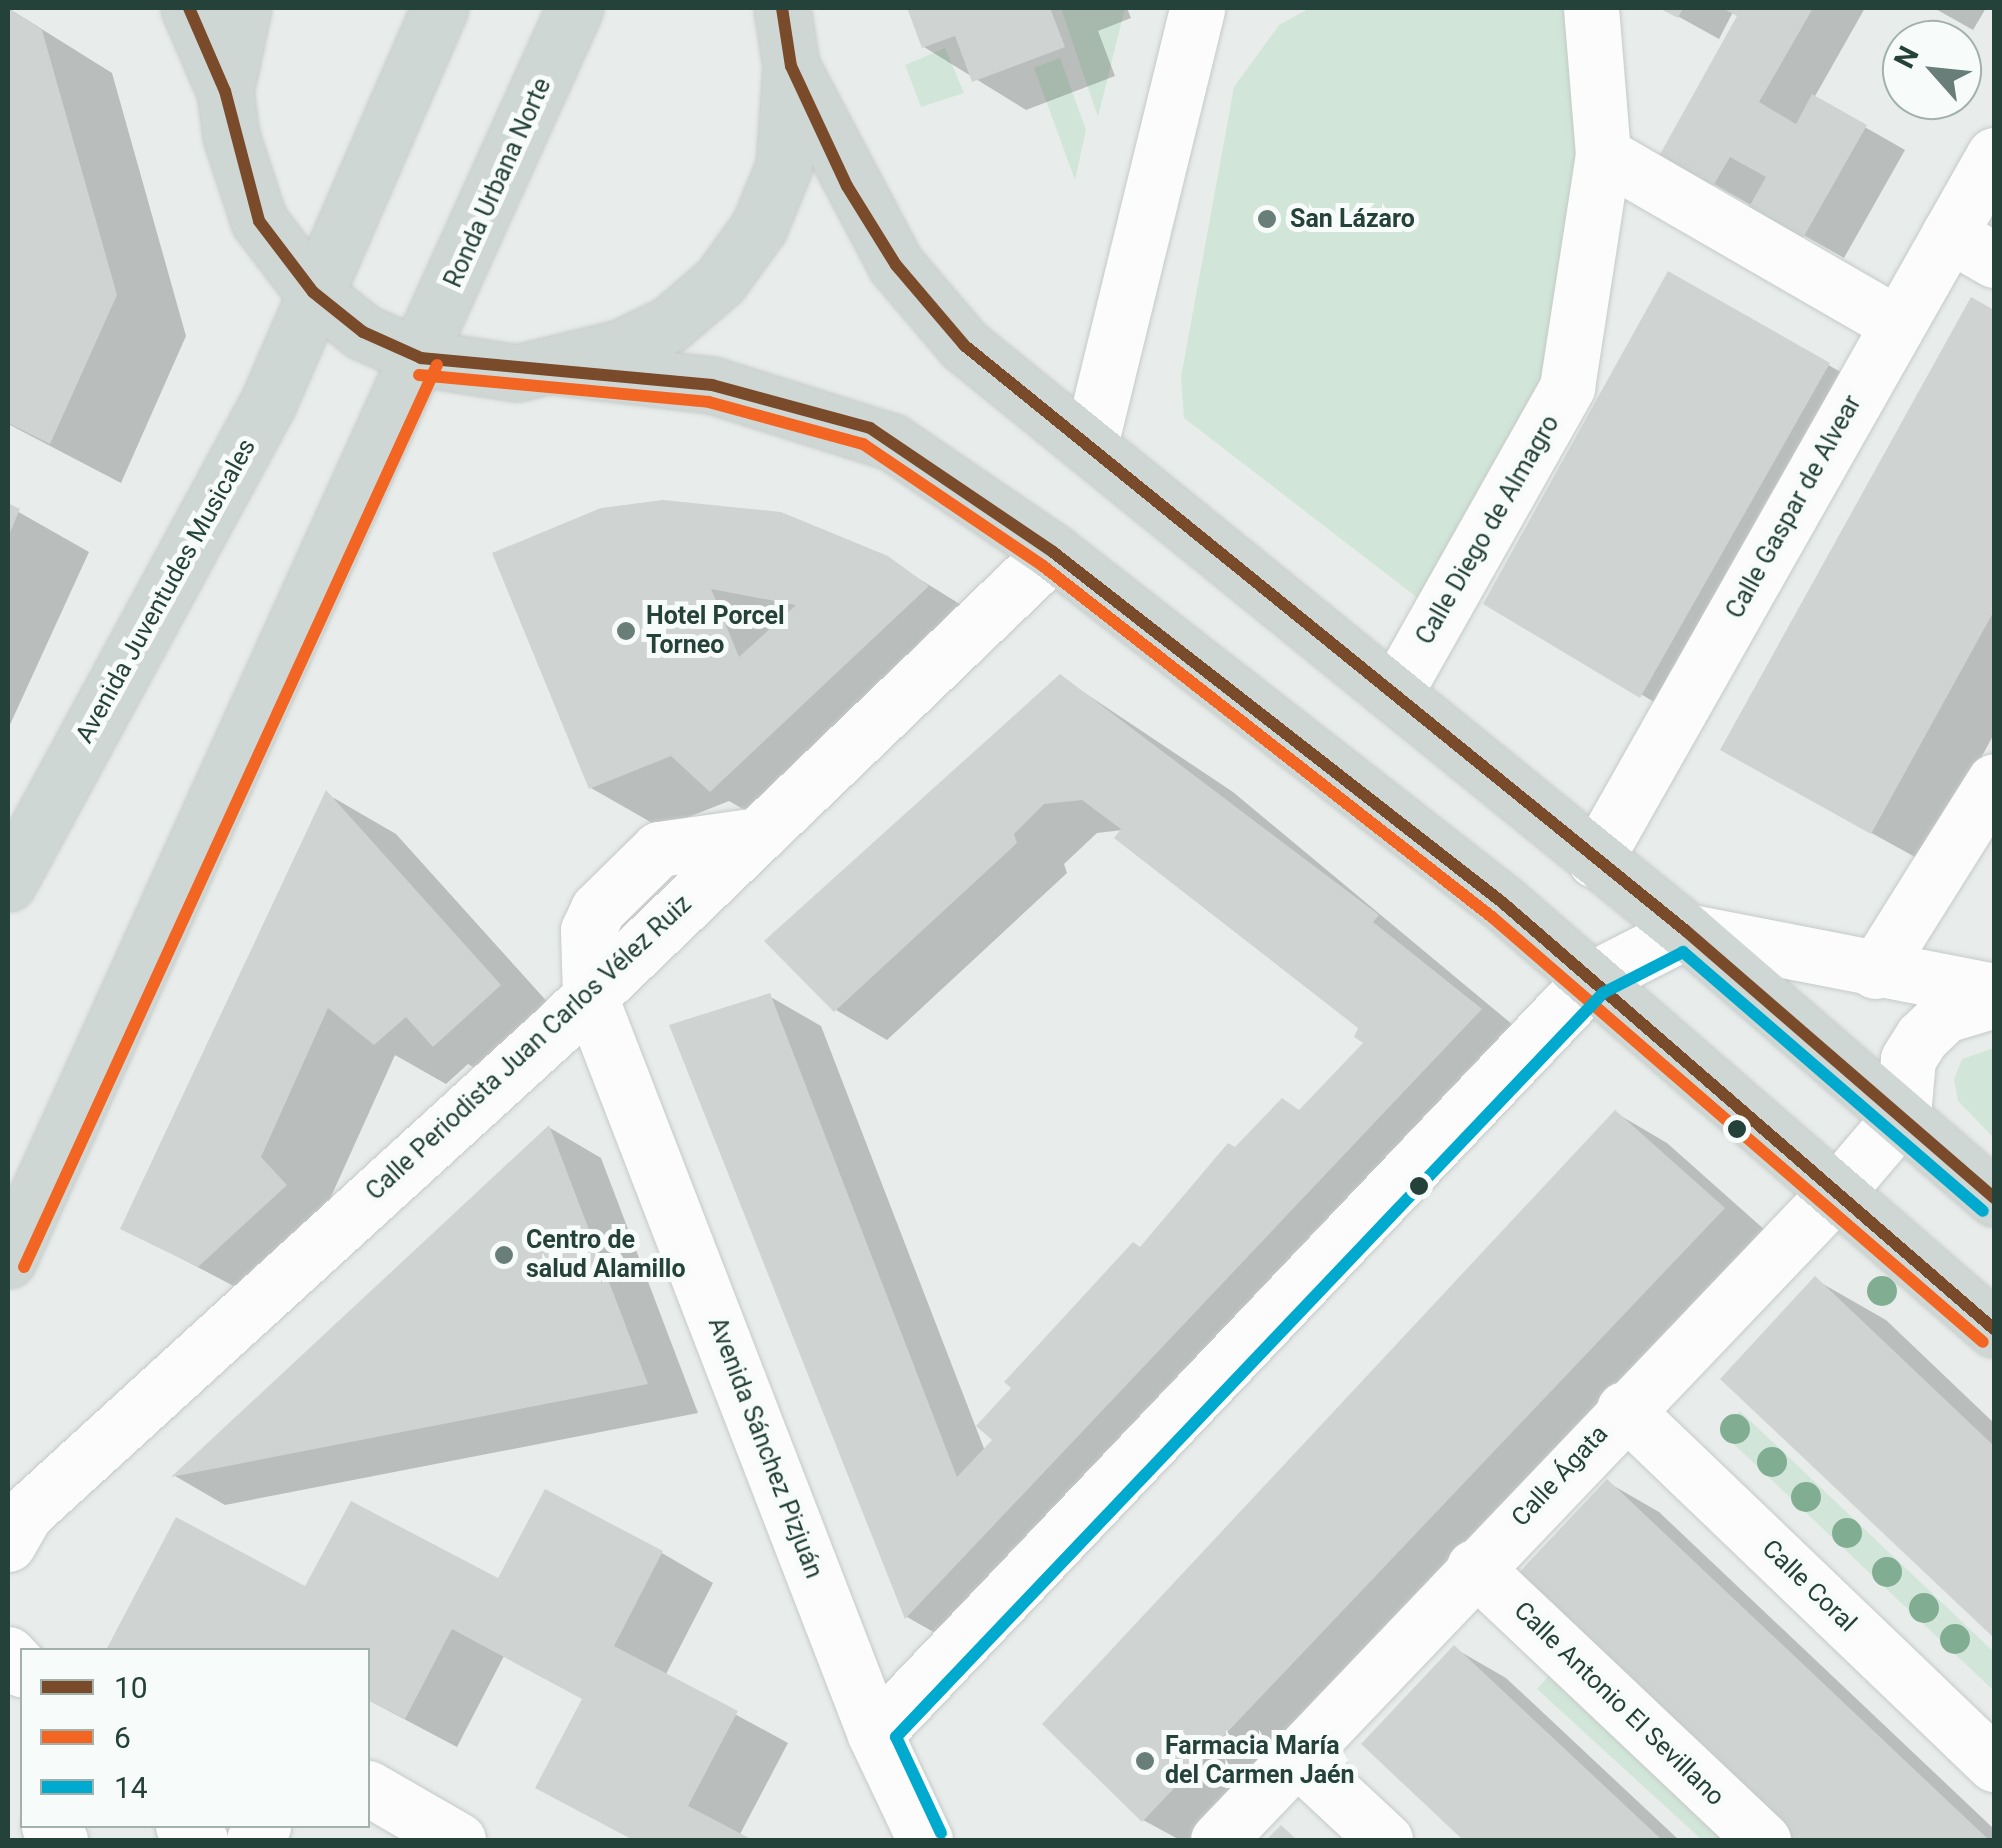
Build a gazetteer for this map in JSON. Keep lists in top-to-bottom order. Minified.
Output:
{"streets":{"main road":["Ronda Urbana Norte","Avenida Juventudes Musicales"],"street":["Calle Gaspar de Alvear","Calle Diego de Almagro","Calle Periodista Juan Carlos Vélez Ruiz","Avenida Sánchez Pizjuán","Calle Ágata","Calle Coral","Calle Antonio El Sevillano"]},"crossings":[["Calle Periodista Juan Carlos Vélez Ruiz","Avenida Sánchez Pizjuán"],["Calle Ágata","Calle Coral"],["Calle Ágata","Calle Antonio El Sevillano"]],"places":["San Lázaro","Hotel Porcel Torneo","Centro de salud Alamillo","Farmacia María del Carmen Jaén"],"lines":["transit line 10","transit line 6","transit line 14"],"legend":["10","6","14"],"north":"top left"}
